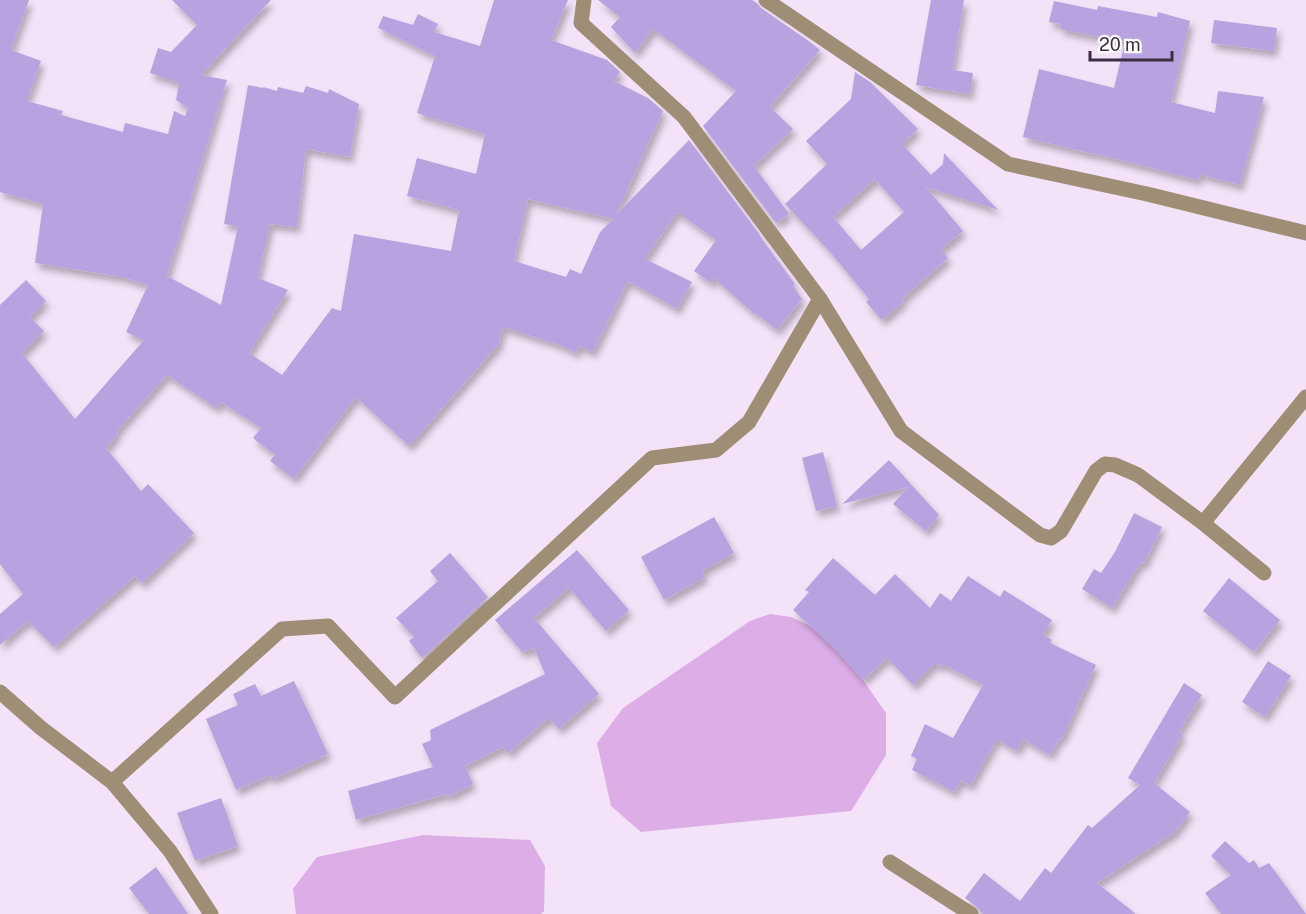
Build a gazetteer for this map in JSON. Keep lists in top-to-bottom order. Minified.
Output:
{"scale_bar":"20 m"}
